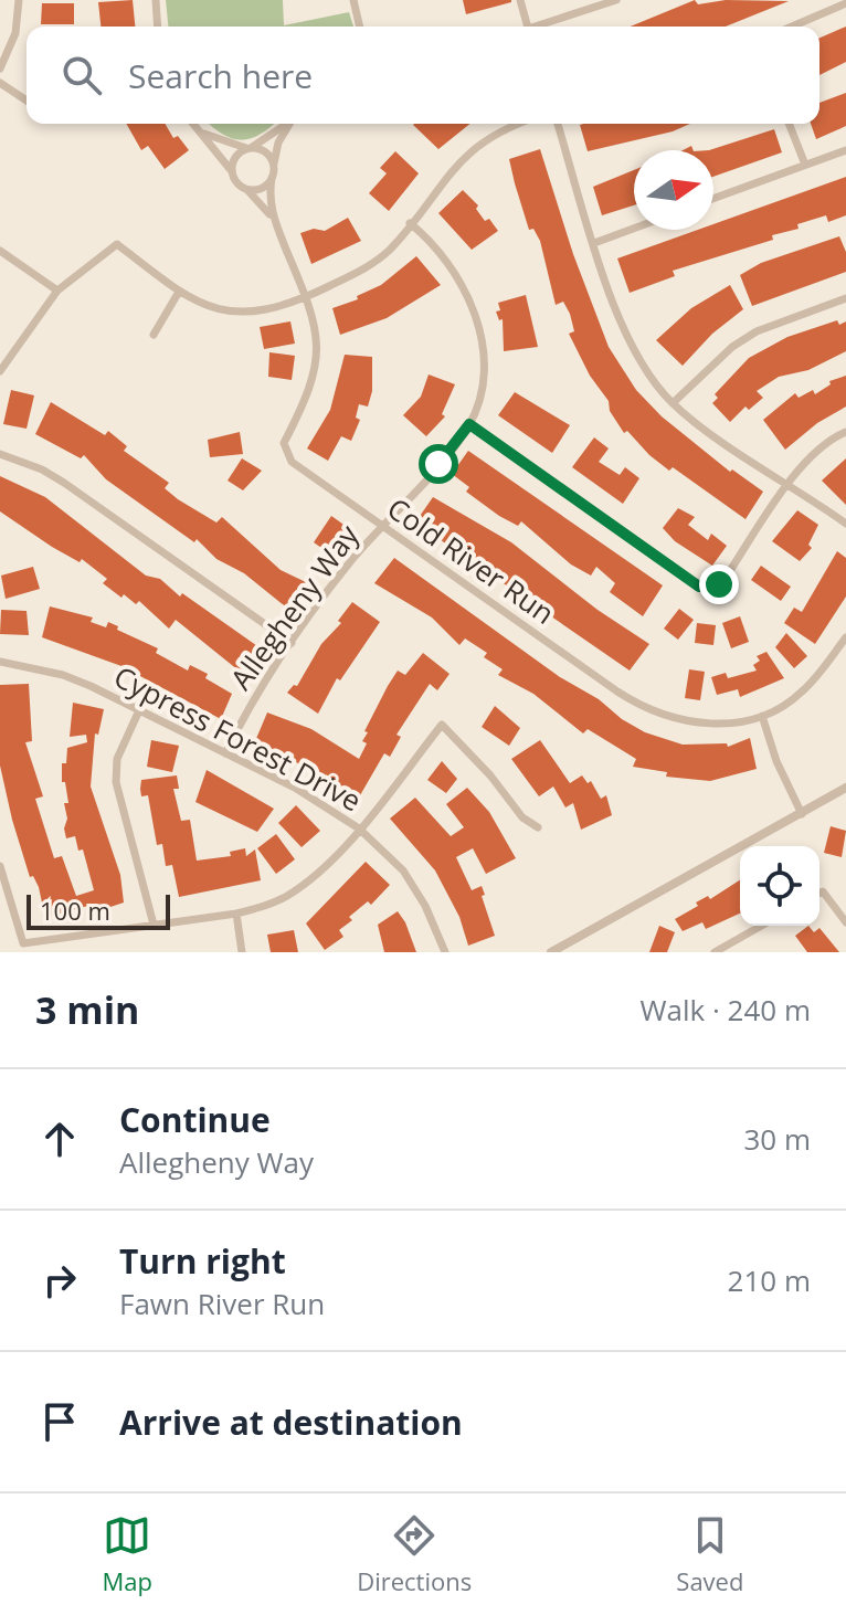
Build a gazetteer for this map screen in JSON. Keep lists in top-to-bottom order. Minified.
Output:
{"streets":{"street":["Cold River Run","Allegheny Way","Cypress Forest Drive"]},"crossings":[["Cold River Run","Allegheny Way"],["Allegheny Way","Cypress Forest Drive"]],"scale_bar":"100 m","north":"right","page":{"search":"Search here","scale":"100 m","heading":["3 min","Walk · 240 m"],"list":[["Continue","Allegheny Way","30 m"],["Turn right","Fawn River Run","210 m"],"Arrive at destination"],"nav":["Map","Directions","Saved"]}}
